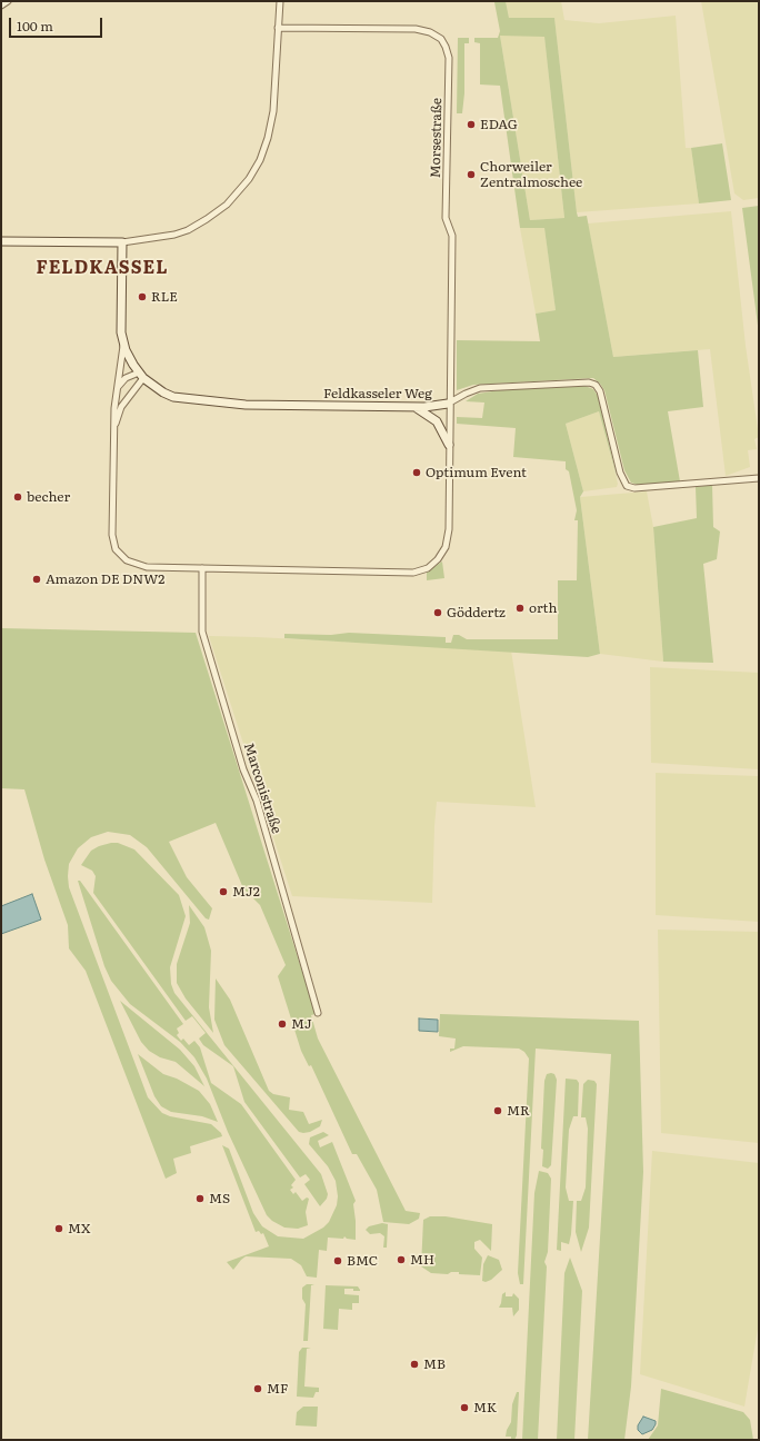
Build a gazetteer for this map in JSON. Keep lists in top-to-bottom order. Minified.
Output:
{"streets":{"street":["Morsestraße","Feldkasseler Weg","Marconistraße"]},"crossings":[["Morsestraße","Feldkasseler Weg"]],"districts":["FELDKASSEL"],"places":["EDAG","Chorweiler Zentralmoschee","RLE","Optimum Event","becher","Amazon DE DNW2","orth","Göddertz","MJ2","MJ","MR","MS","MX","MH","BMC","MB","MF","MK"],"scale_bar":"100 m"}
